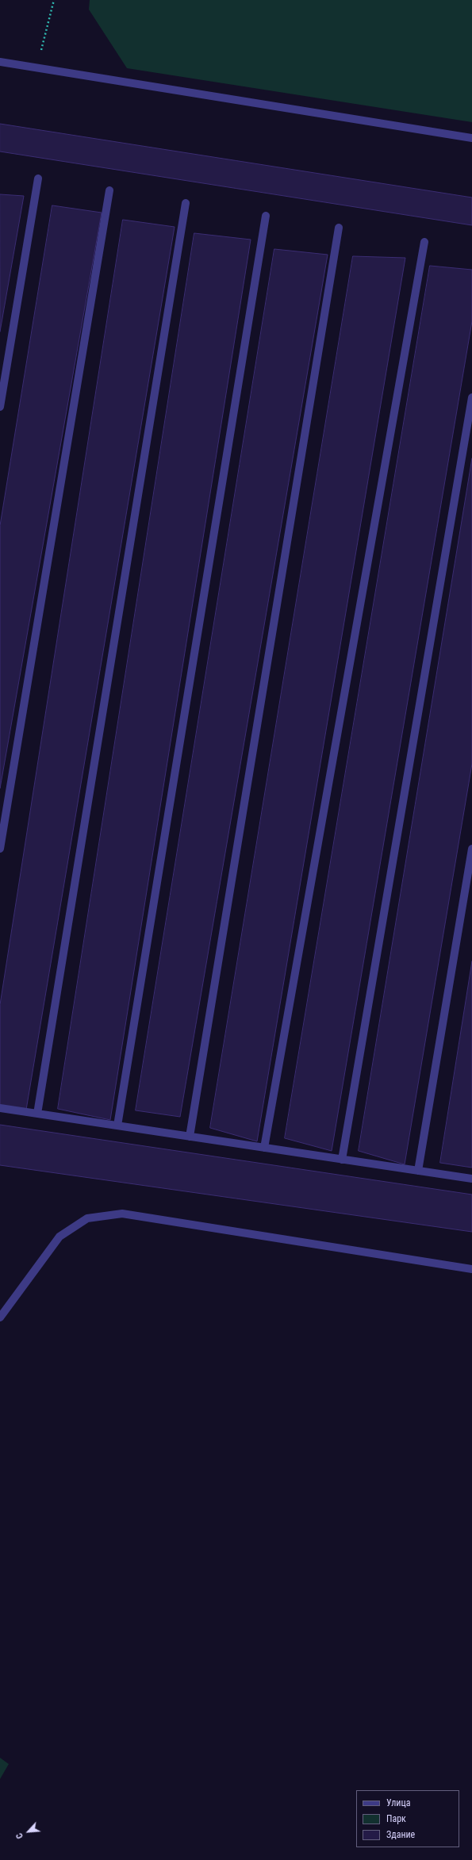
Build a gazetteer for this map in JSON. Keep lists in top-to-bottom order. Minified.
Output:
{"legend":["Улица","Парк","Здание"],"north":"bottom left"}
